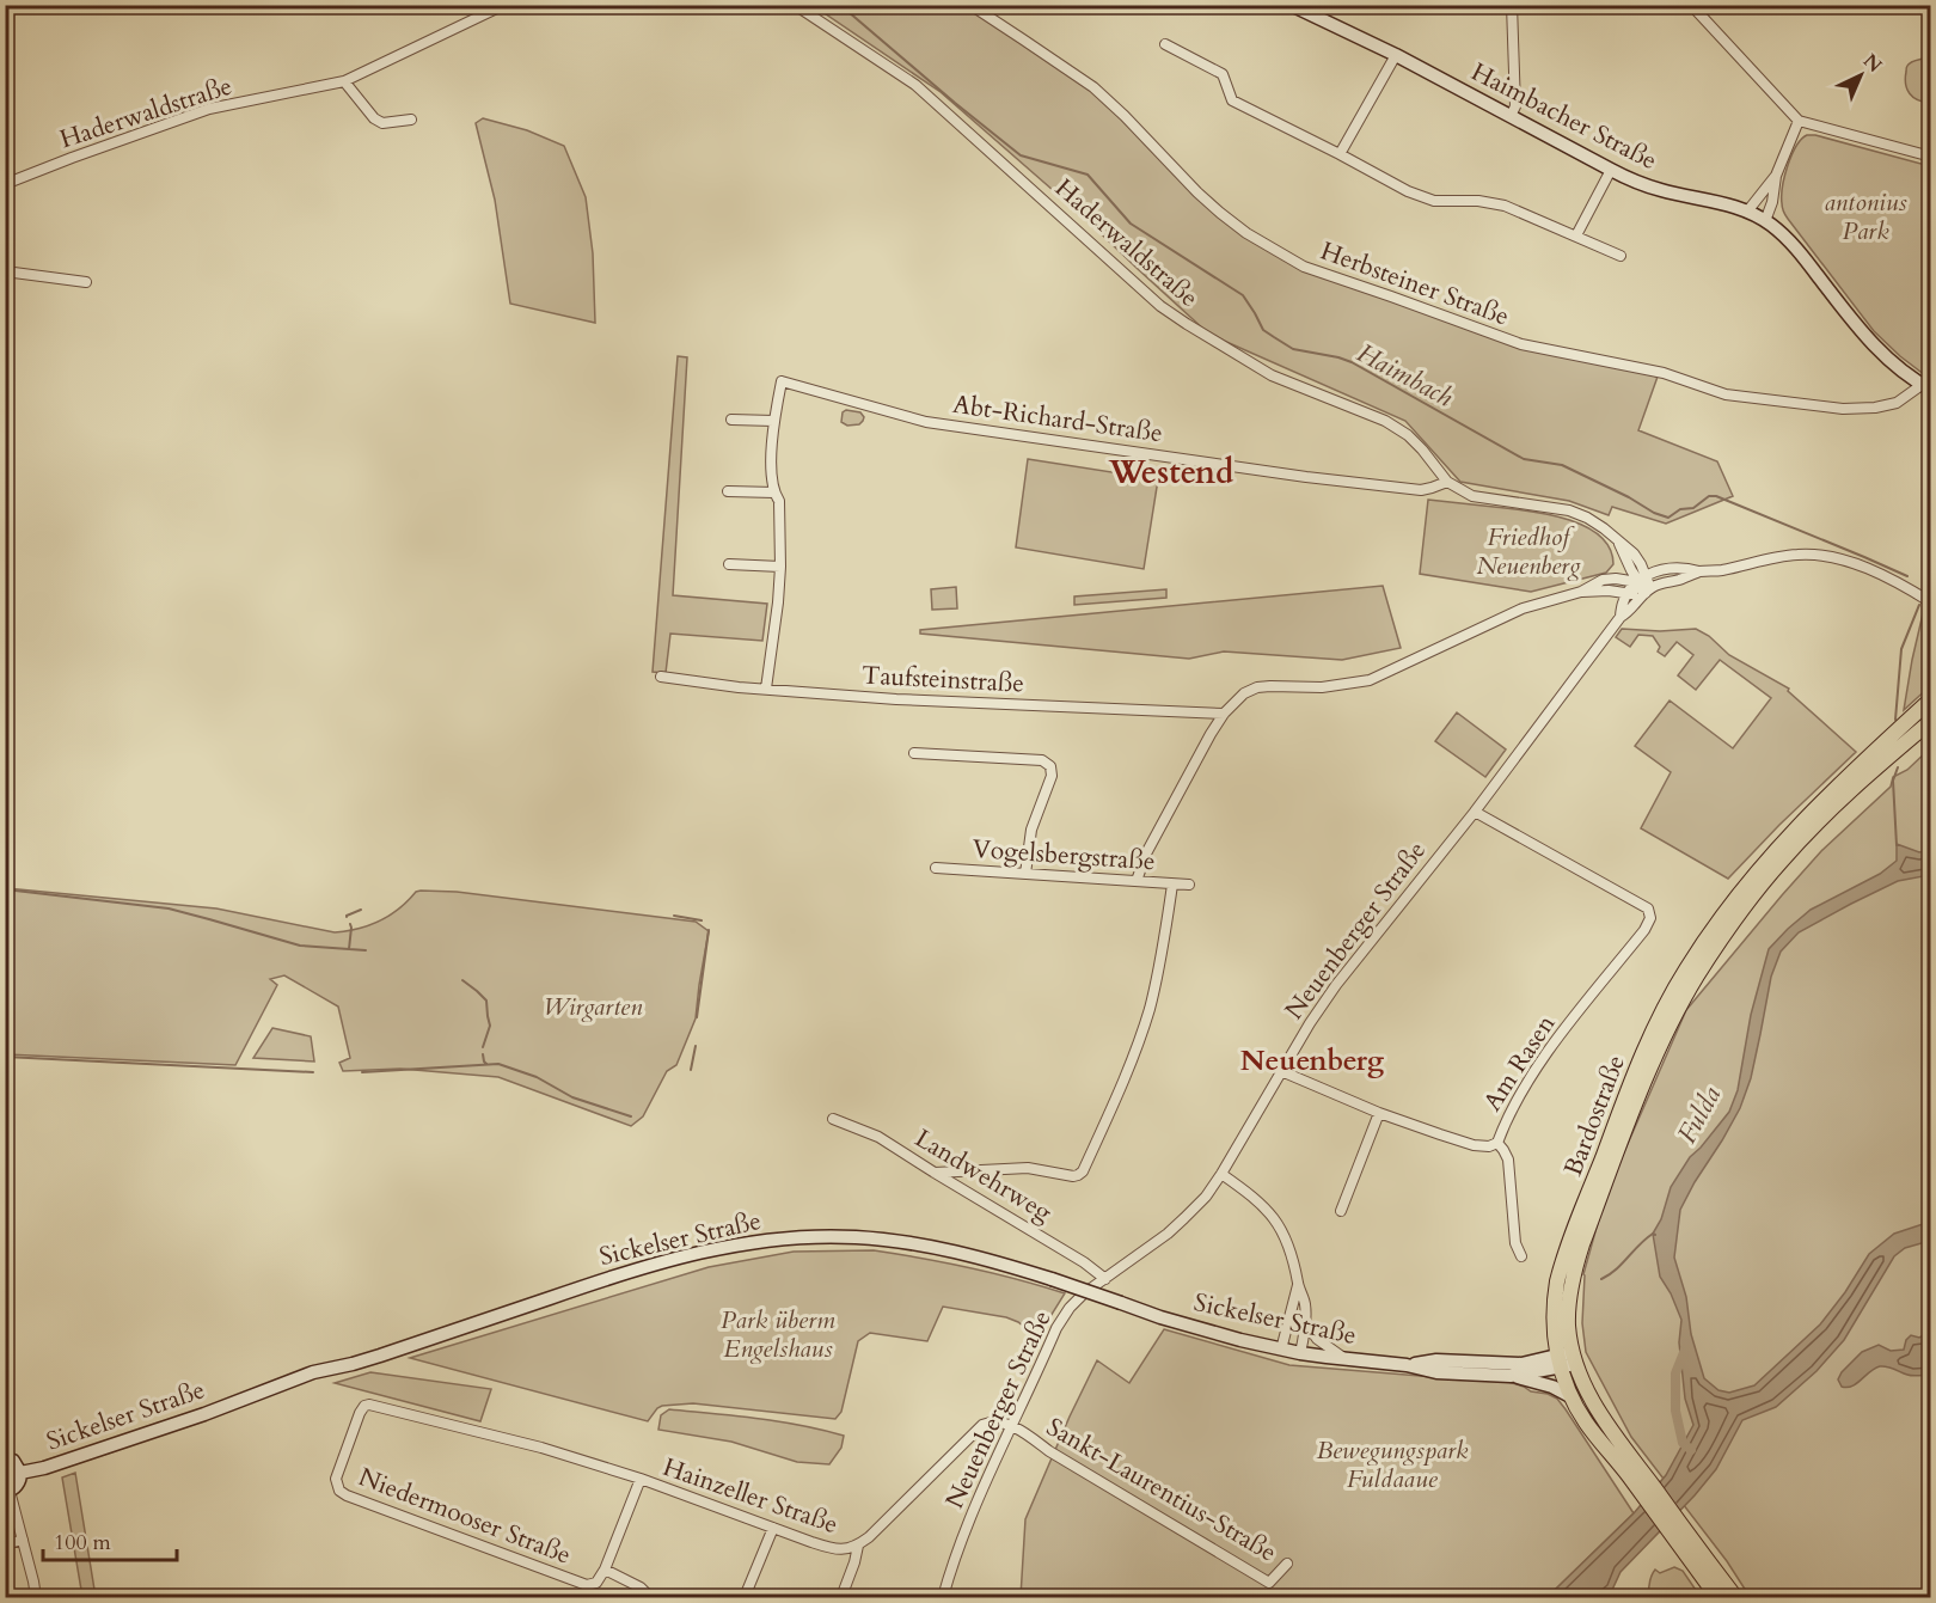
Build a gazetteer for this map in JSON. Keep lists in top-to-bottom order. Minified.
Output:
{"streets":{"main road":["Haimbacher Straße","Bardostraße","Sickelser Straße"],"street":["Haderwaldstraße","Herbsteiner Straße","Abt-Richard-Straße","Taufsteinstraße","Vogelsbergstraße","Neuenberger Straße","Am Rasen","Landwehrweg","Sankt-Laurentius-Straße","Hainzeller Straße","Niedermooser Straße"]},"crossings":[["Haderwaldstraße","Abt-Richard-Straße"],["Haimbacher Straße","Herbsteiner Straße"],["Neuenberger Straße","Am Rasen"],["Neuenberger Straße","Landwehrweg"],["Neuenberger Straße","Sankt-Laurentius-Straße"],["Neuenberger Straße","Hainzeller Straße"],["Bardostraße","Sickelser Straße"],["Sankt-Laurentius-Straße","Hainzeller Straße"],["Hainzeller Straße","Niedermooser Straße"]],"districts":["Westend","Neuenberg"],"water":["Haimbach","Fulda"],"parks":["antonius Park","Friedhof Neuenberg","Wirgarten","Park überm Engelshaus","Bewegungspark Fuldaaue"],"scale_bar":"100 m","north":"top right"}
